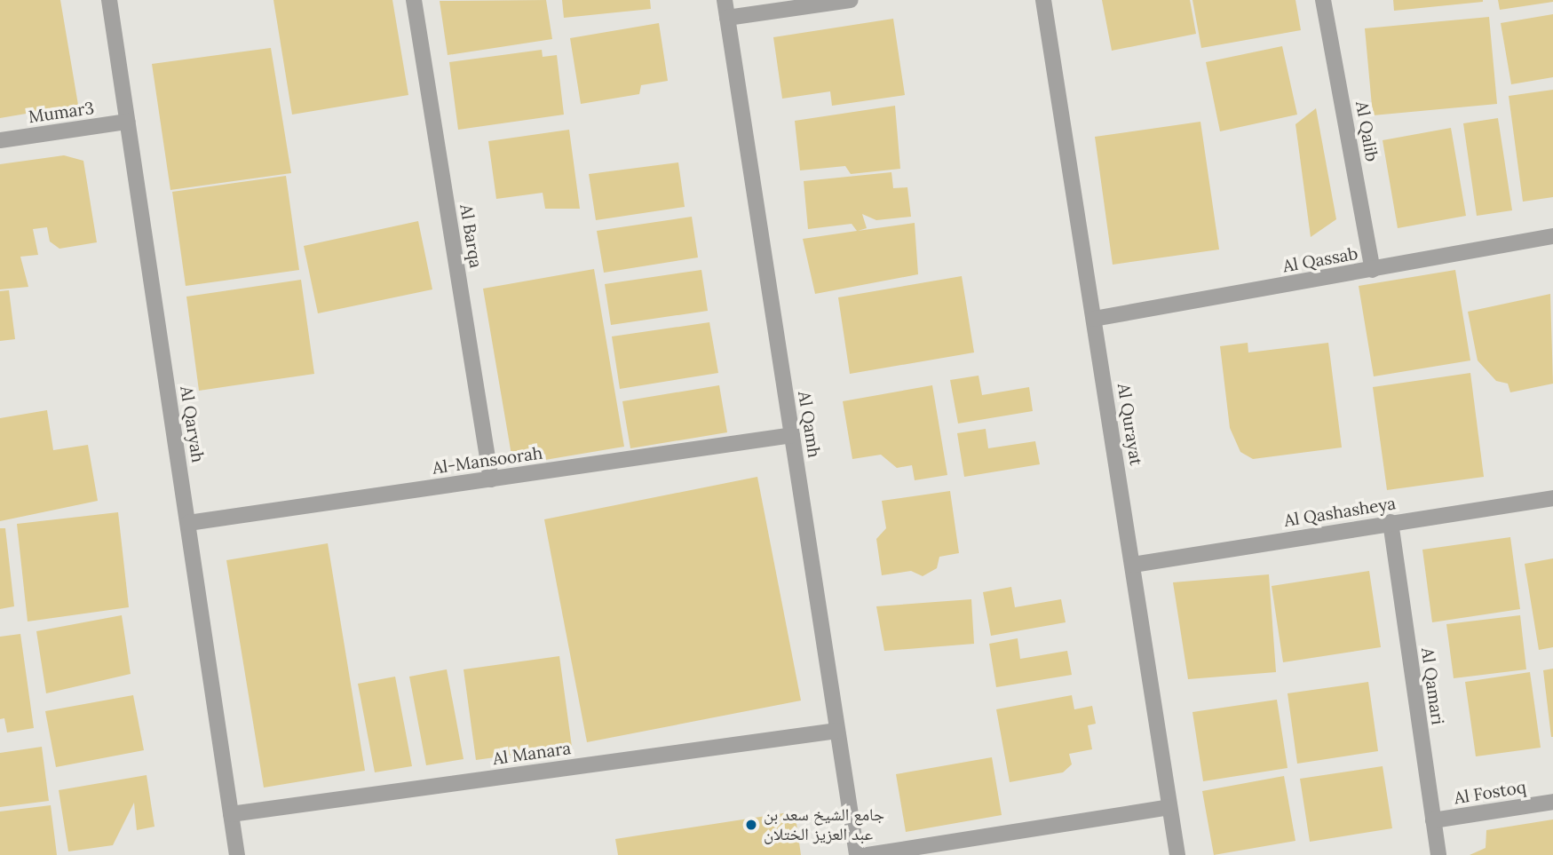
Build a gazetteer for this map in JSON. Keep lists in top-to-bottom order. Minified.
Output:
{"streets":{"street":["Mumar3","Al Qalib","Al Barqa","Al Qassab","Al Qaryah","Al Qamh","Al Qurayat","Al-Mansoorah","Al Qashasheya","Al Qamari","Al Manara","Al Fostoq"]},"crossings":[["Mumar3","Al Qaryah"],["Al Qalib","Al Qassab"],["Al Barqa","Al-Mansoorah"],["Al Qassab","Al Qurayat"],["Al Qaryah","Al-Mansoorah"],["Al Qaryah","Al Manara"],["Al Qamh","Al-Mansoorah"],["Al Qamh","Al Manara"],["Al Qurayat","Al Qashasheya"],["Al Qashasheya","Al Qamari"],["Al Qamari","Al Fostoq"]],"places":["جامع الشيخ سعد بن عبد العزيز الختلان"]}
